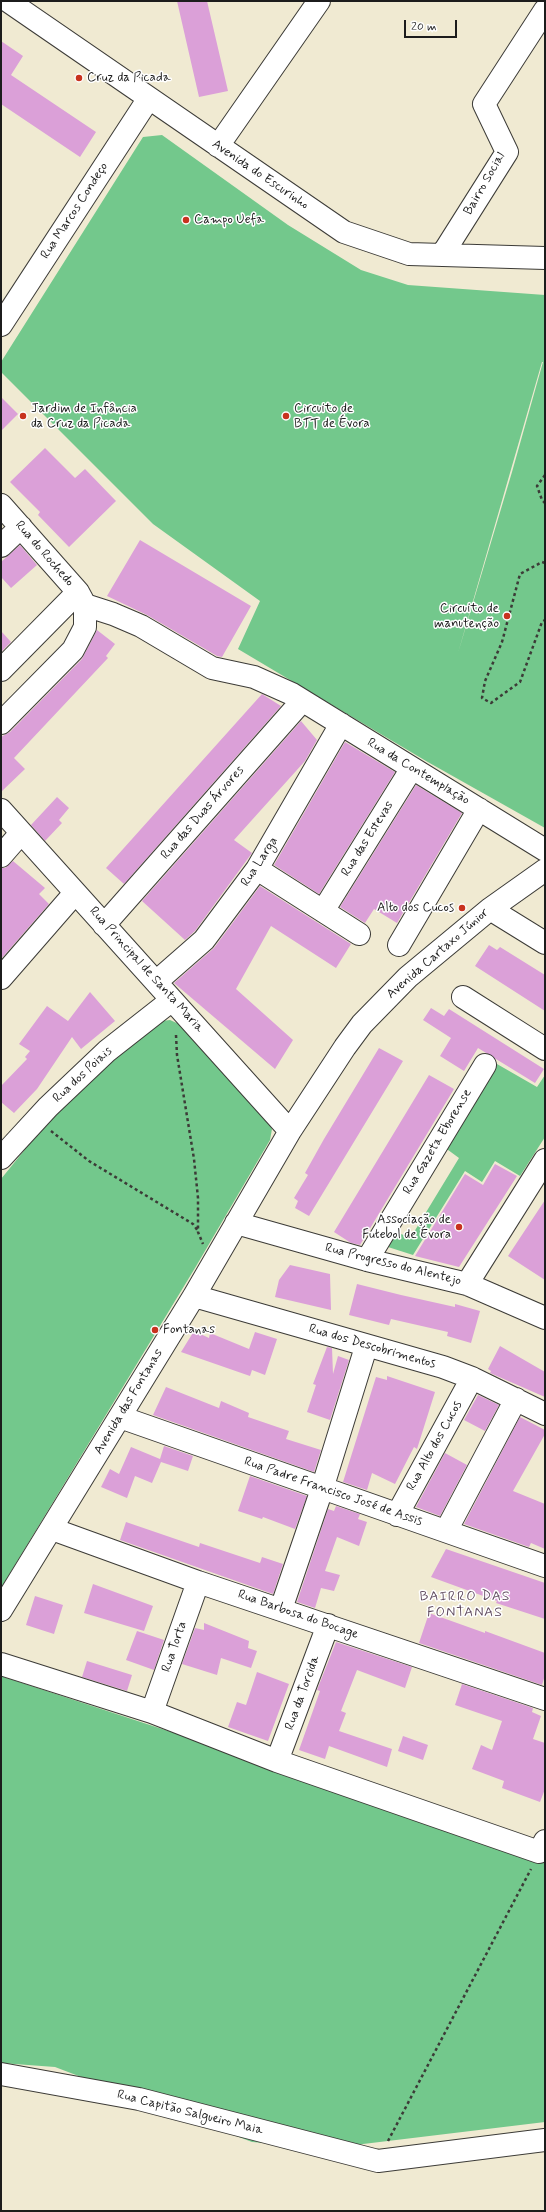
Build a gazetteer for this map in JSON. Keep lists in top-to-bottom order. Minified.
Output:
{"streets":{"street":["Avenida do Escurinho","Bairro Social","Rua Marcos Condeço","Rua do Rochedo","Rua da Contemplação","Rua das Duas Árvores","Rua das Estevas","Rua Larga","Avenida Cartaxo Júnior","Rua Principal de Santa Maria","Rua dos Poiais","Rua Gazeta Eborense","Rua Progresso do Alentejo","Rua dos Descobrimentos","Avenida das Fontanas","Rua Alto dos Cucos","Rua Padre Francisco José de Assis","Rua Barbosa do Bocage","Rua Torta","Rua da Torcida","Rua Capitão Salgueiro Maia"]},"crossings":[["Avenida do Escurinho","Bairro Social"],["Avenida do Escurinho","Rua Marcos Condeço"],["Rua do Rochedo","Rua da Contemplação"],["Rua da Contemplação","Rua das Duas Árvores"],["Rua da Contemplação","Rua das Estevas"],["Rua da Contemplação","Rua Larga"],["Rua das Duas Árvores","Rua Principal de Santa Maria"],["Rua Larga","Rua Principal de Santa Maria"],["Avenida Cartaxo Júnior","Rua Principal de Santa Maria"],["Avenida Cartaxo Júnior","Avenida das Fontanas"],["Rua Principal de Santa Maria","Rua dos Poiais"],["Rua Principal de Santa Maria","Avenida das Fontanas"],["Rua Gazeta Eborense","Rua Progresso do Alentejo"],["Rua Progresso do Alentejo","Avenida das Fontanas"],["Rua dos Descobrimentos","Avenida das Fontanas"],["Rua dos Descobrimentos","Rua Alto dos Cucos"],["Avenida das Fontanas","Rua Padre Francisco José de Assis"],["Avenida das Fontanas","Rua Barbosa do Bocage"],["Rua Alto dos Cucos","Rua Padre Francisco José de Assis"],["Rua Barbosa do Bocage","Rua Torta"],["Rua Barbosa do Bocage","Rua da Torcida"]],"districts":["BAIRRO DAS FONTANAS"],"places":["Cruz da Picada","Campo Uefa","Jardim de Infância da Cruz da Picada","Circuito de BTT de Évora","Circuito de manutenção","Alto dos Cucos","Associação de Futebol de Évora","Fontanas"],"scale_bar":"20 m"}
